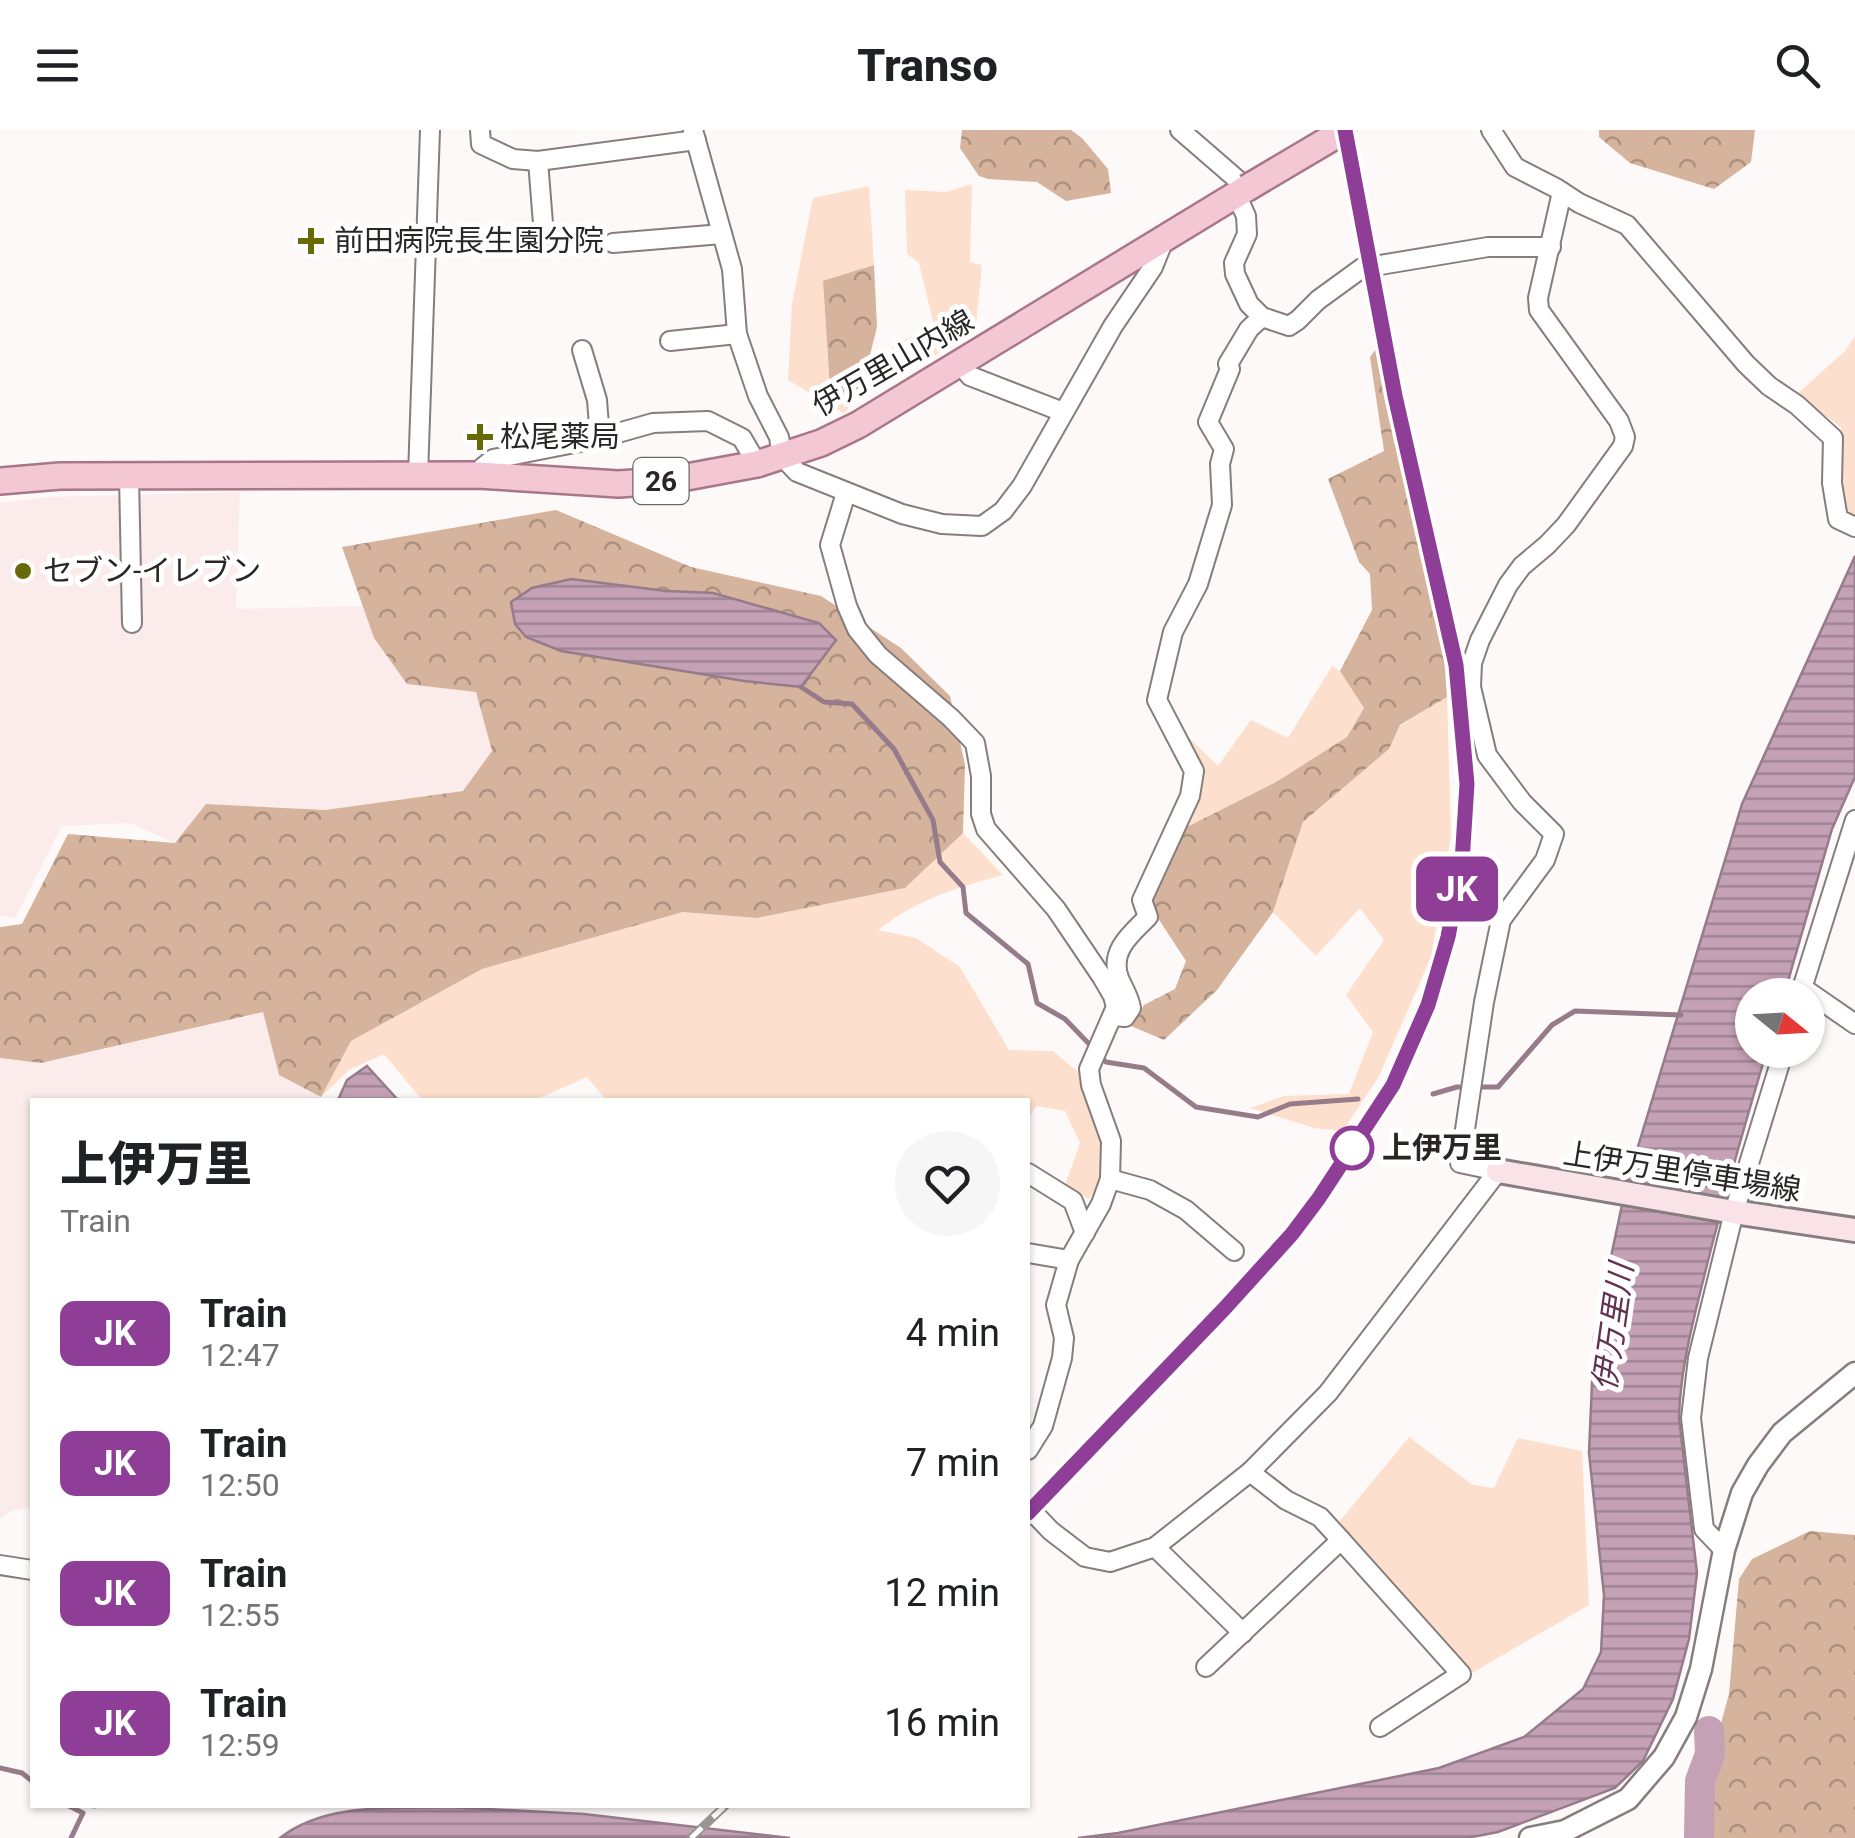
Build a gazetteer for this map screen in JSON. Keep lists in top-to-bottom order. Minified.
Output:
{"streets":{"main road":["伊万里山内線","26","上伊万里停車場線"]},"water":["伊万里川"],"places":{"health":["前田病院長生園分院","松尾薬局"],"other":["セブン-イレブン","上伊万里"]},"north":"right","page":{"header":"Transo","on_map":"JK","heading":["上伊万里","Train"],"list":[{"mark":"JK","name":"Train","note":"12:47","value":"4 min"},{"mark":"JK","name":"Train","note":"12:50","value":"7 min"},{"mark":"JK","name":"Train","note":"12:55","value":"12 min"},{"mark":"JK","name":"Train","note":"12:59","value":"16 min"}]}}
